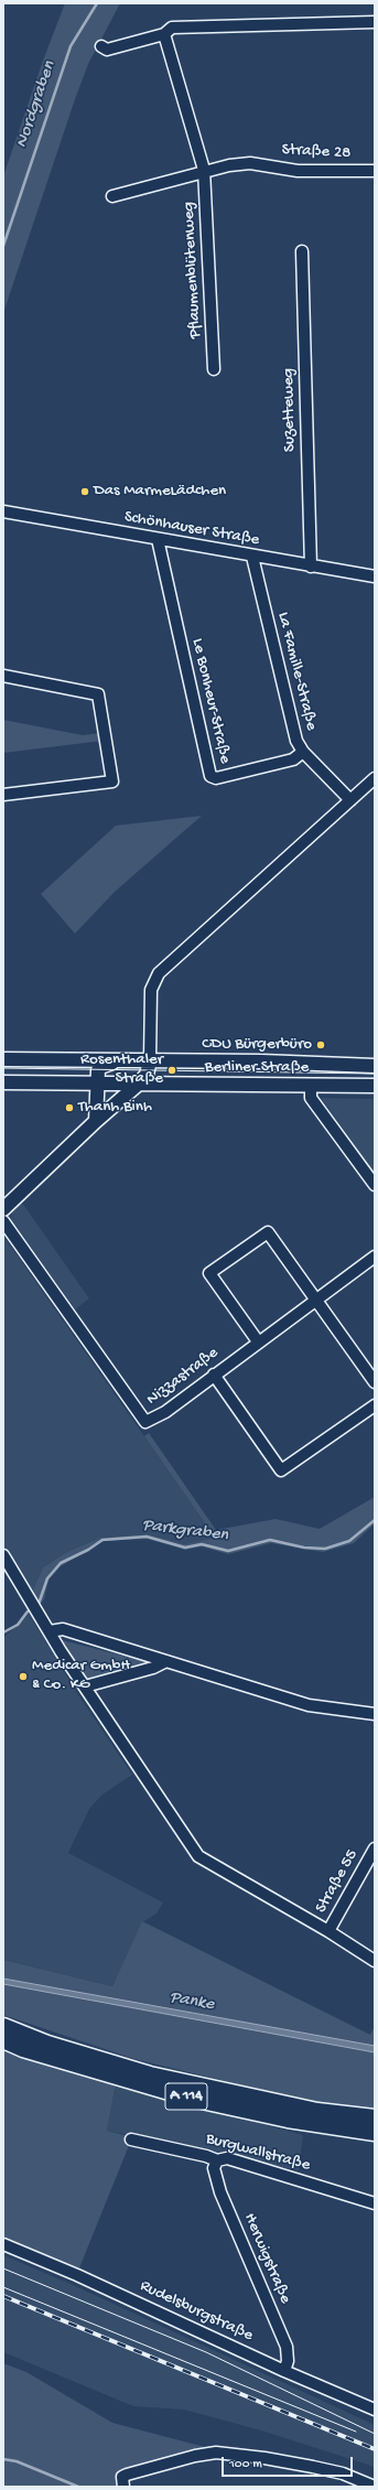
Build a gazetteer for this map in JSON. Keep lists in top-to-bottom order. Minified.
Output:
{"streets":{"highway":["A 114"],"main road":["Berliner Straße"],"street":["Straße 28","Pflaumenblütenweg","Suzetteweg","Schönhauser Straße","La Famille-Straße","Le Bonheur-Straße","Nizzastraße","Straße 55","Burgwallstraße","Herwigstraße","Rudelsburgstraße"]},"crossings":[["Straße 28","Pflaumenblütenweg"],["Suzetteweg","Schönhauser Straße"],["Schönhauser Straße","La Famille-Straße"],["Schönhauser Straße","Le Bonheur-Straße"],["La Famille-Straße","Le Bonheur-Straße"],["Burgwallstraße","Herwigstraße"],["Herwigstraße","Rudelsburgstraße"]],"water":["Nordgraben","Parkgraben","Panke"],"places":["Das MarmeLädchen","CDU Bürgerbüro","Rosenthaler Straße","Thanh Binh","Medicar GmbH & Co. KG"],"scale_bar":"100 m"}
